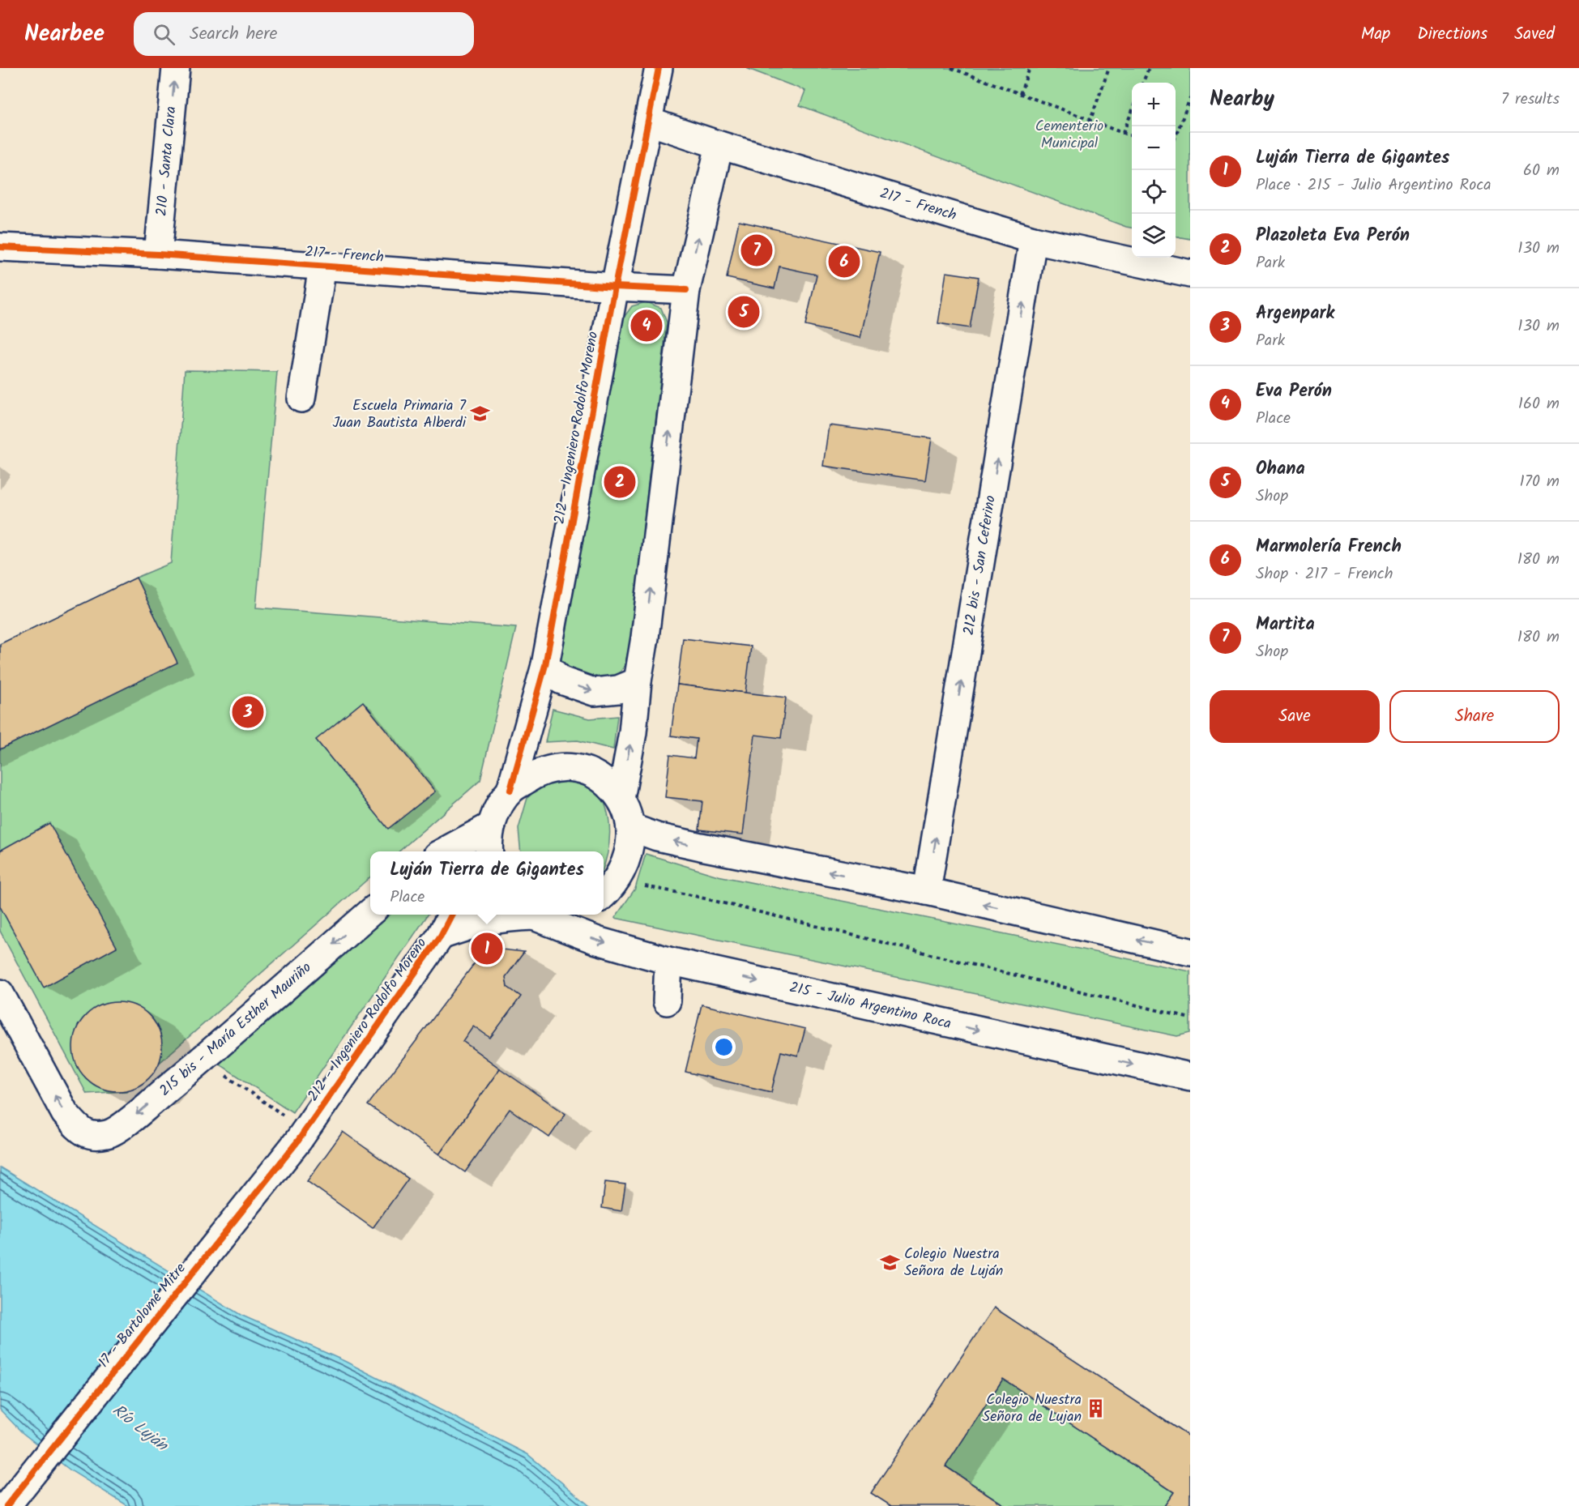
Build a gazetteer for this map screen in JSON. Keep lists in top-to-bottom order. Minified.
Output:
{"streets":{"street":["210 - Santa Clara","217 - French","212 - Ingeniero Rodolfo Moreno","212 bis - San Ceferino","215 - Julio Argentino Roca","215 bis - María Esther Mauriño","17 - Bartolomé Mitre"]},"crossings":[["210 - Santa Clara","217 - French"],["217 - French","212 - Ingeniero Rodolfo Moreno"],["217 - French","212 bis - San Ceferino"],["212 - Ingeniero Rodolfo Moreno","215 - Julio Argentino Roca"],["212 - Ingeniero Rodolfo Moreno","17 - Bartolomé Mitre"]],"one_way":["210 - Santa Clara","212 bis - San Ceferino"],"water":["Río Luján"],"parks":["Cementerio Municipal"],"places":{"school or university":["Escuela Primaria 7 Juan Bautista Alberdi","Colegio Nuestra Señora de Luján"],"building":["Colegio Nuestra Señora de Lujan"]},"page":{"header":"Nearbee","search":"Search here","nav":["Map","Directions","Saved"],"heading":["Nearby","7 results"],"map_buttons":["+","−"],"list":[{"mark":"1","name":"Luján Tierra de Gigantes","note":"Place · 215 - Julio Argentino Roca","value":"60 m"},{"mark":"2","name":"Plazoleta Eva Perón","note":"Park","value":"130 m"},{"mark":"3","name":"Argenpark","note":"Park","value":"130 m"},{"mark":"4","name":"Eva Perón","note":"Place","value":"160 m"},{"mark":"5","name":"Ohana","note":"Shop","value":"170 m"},{"mark":"6","name":"Marmolería French","note":"Shop · 217 - French","value":"180 m"},{"mark":"7","name":"Martita","note":"Shop","value":"180 m"}],"pins":["7","6","5","4","2","3","1"],"buttons":["Save","Share"],"popup":["Luján Tierra de Gigantes","Place"]}}
